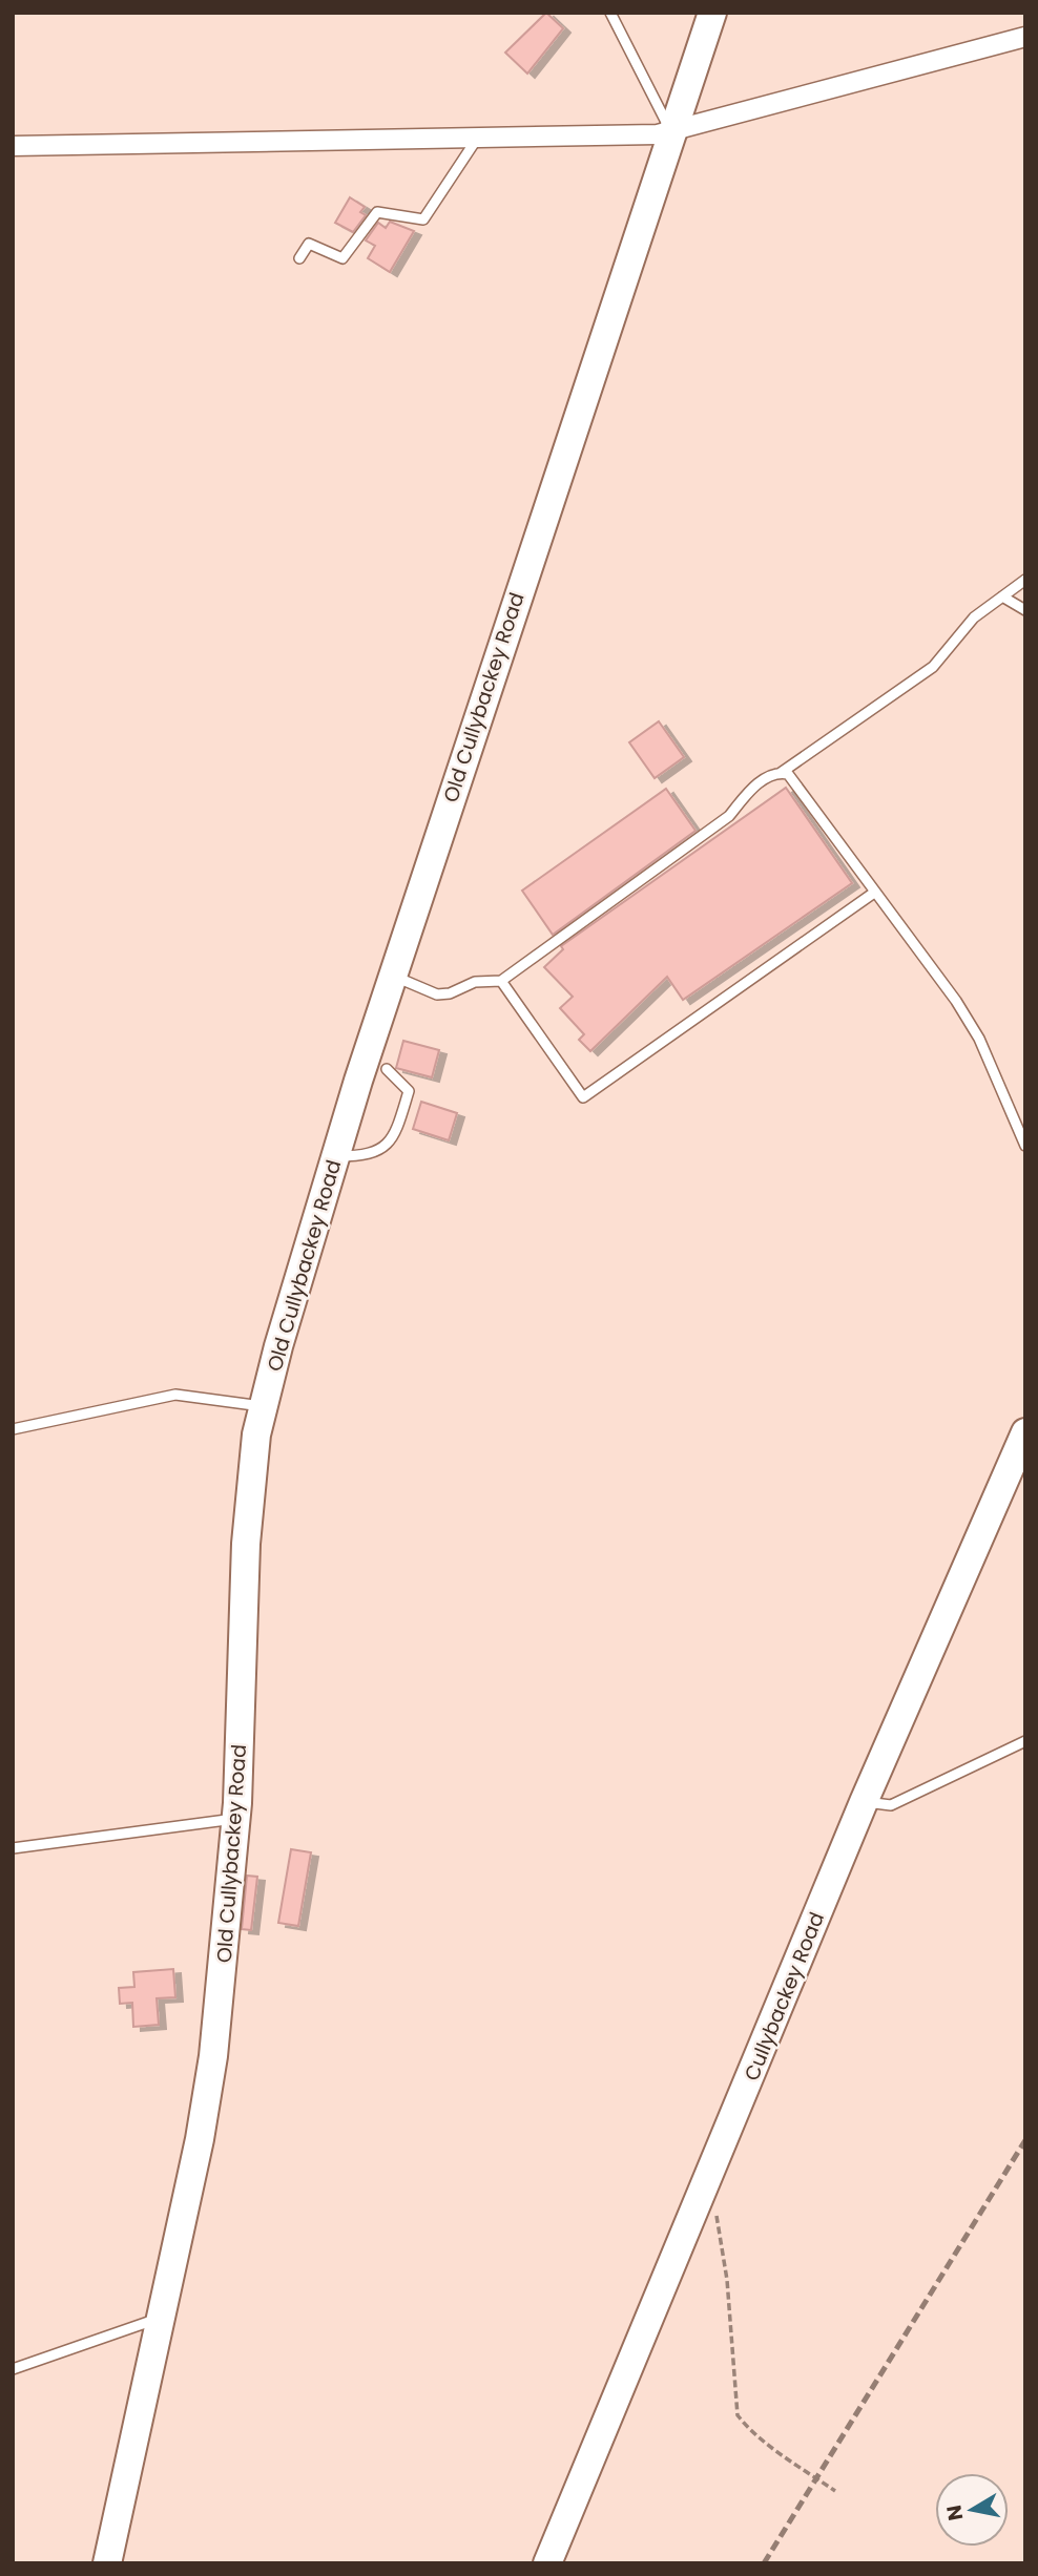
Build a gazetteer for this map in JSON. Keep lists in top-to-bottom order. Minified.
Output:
{"streets":{"street":["Old Cullybackey Road","Cullybackey Road"]},"north":"left"}
